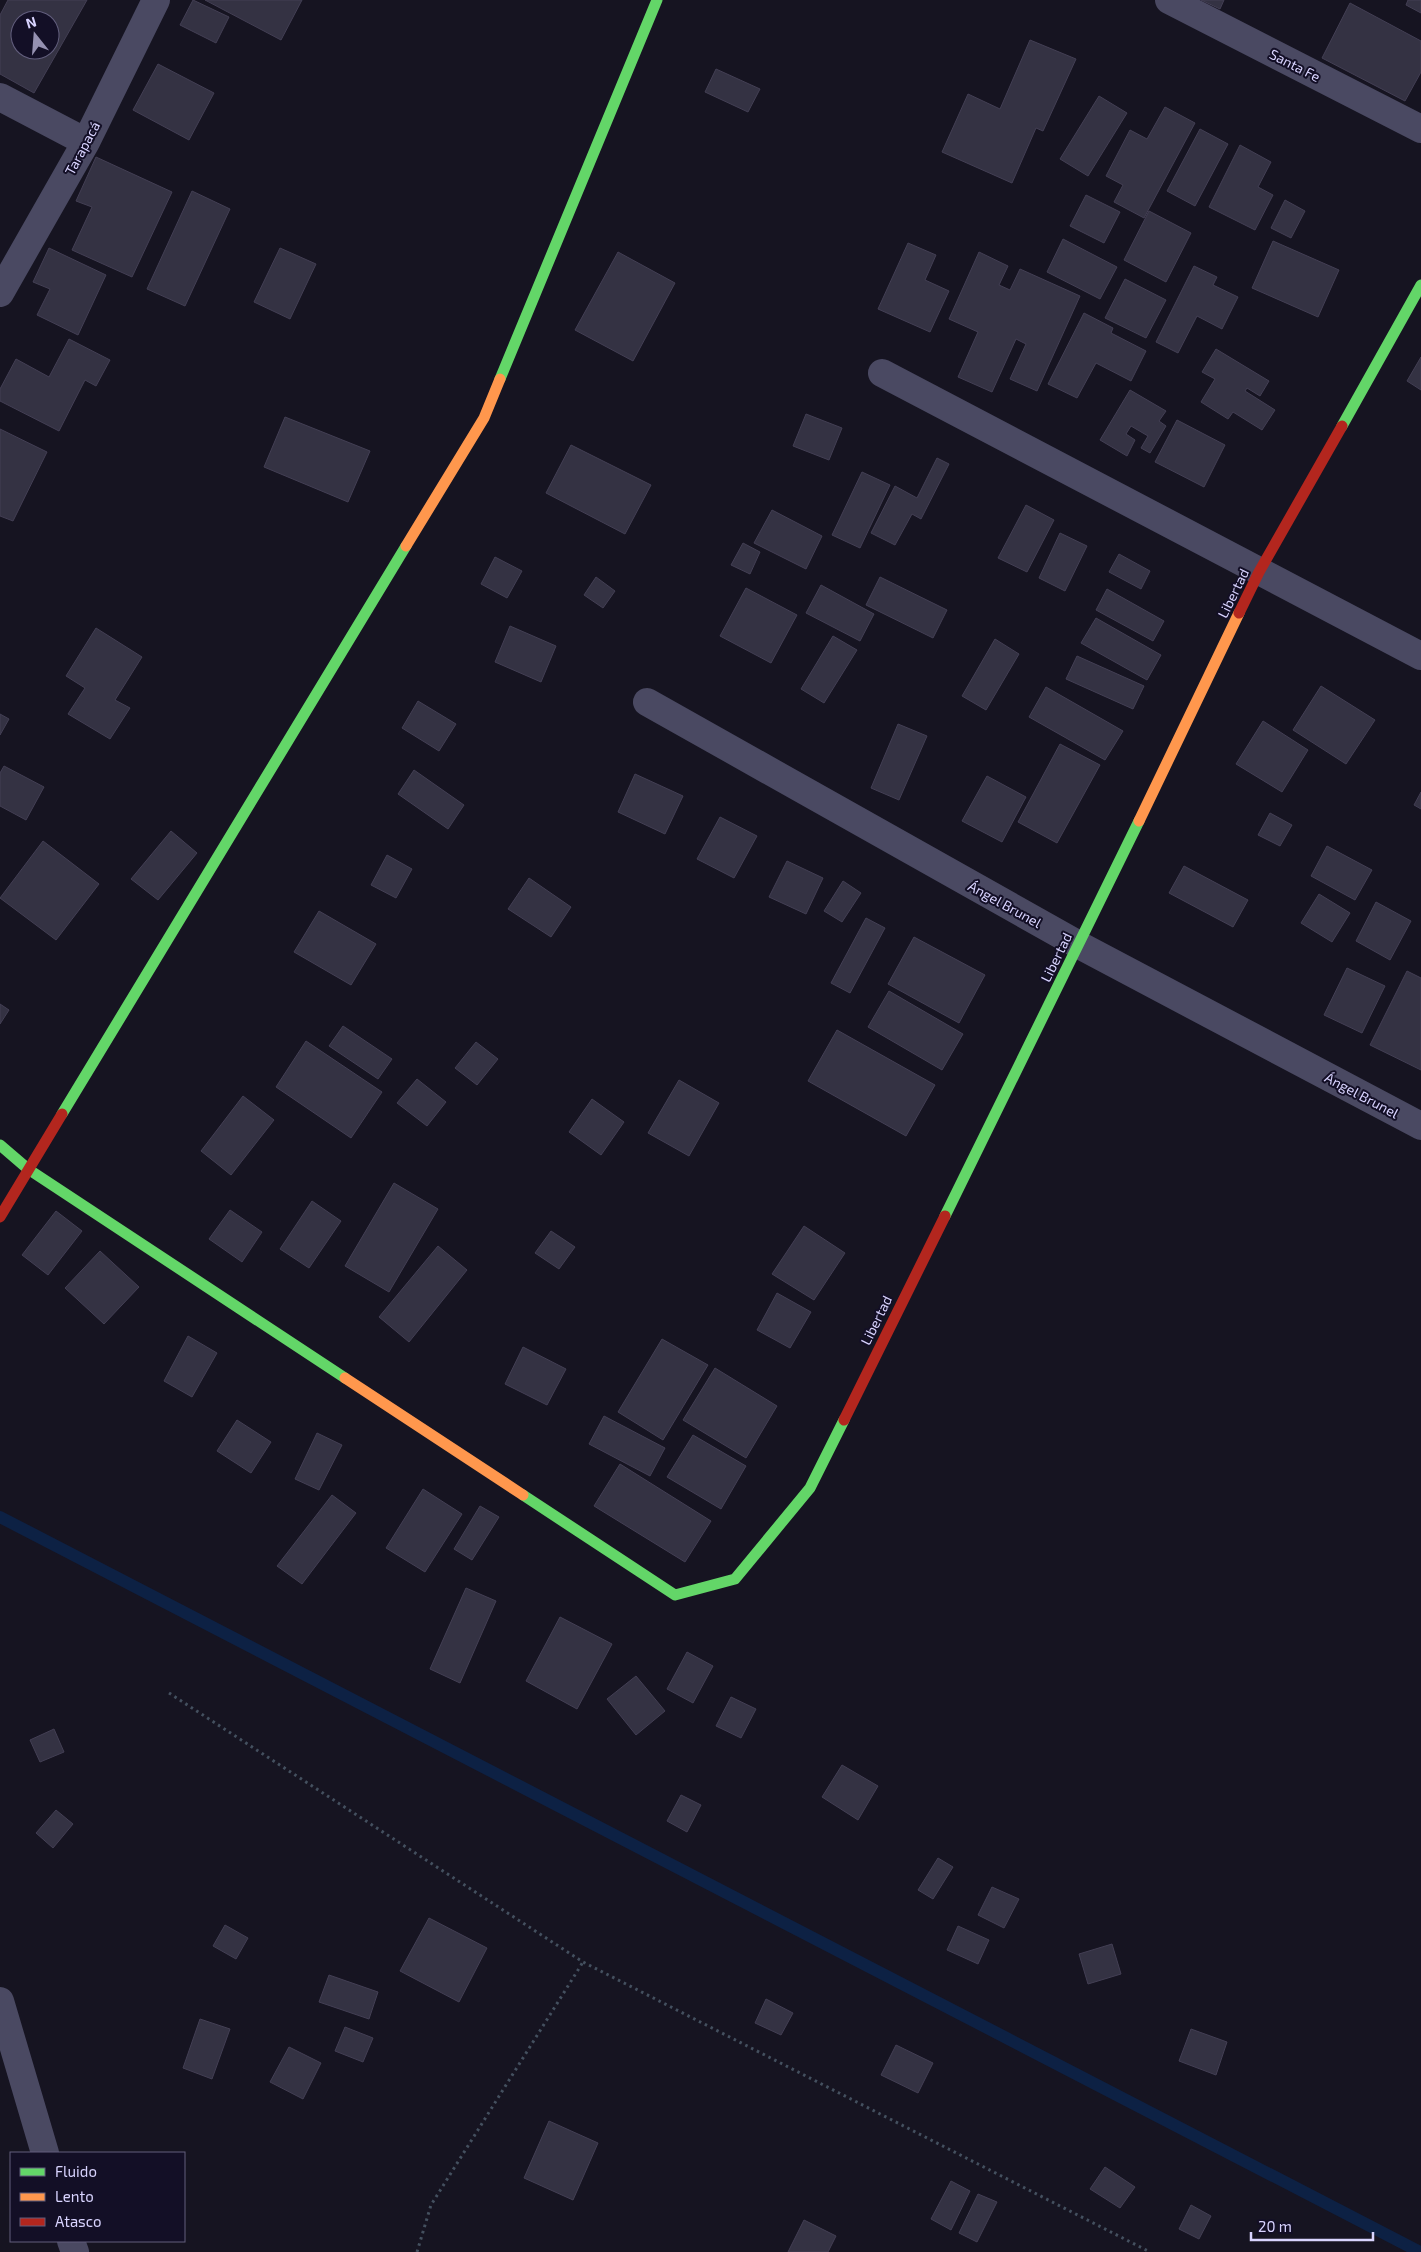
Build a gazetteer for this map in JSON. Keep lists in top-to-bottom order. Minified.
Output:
{"streets":{"street":["Santa Fe","Tarapacá","Libertad","Ángel Brunel"]},"crossings":[["Libertad","Ángel Brunel"]],"legend":["Fluido","Lento","Atasco"],"scale_bar":"20 m","north":"top"}
